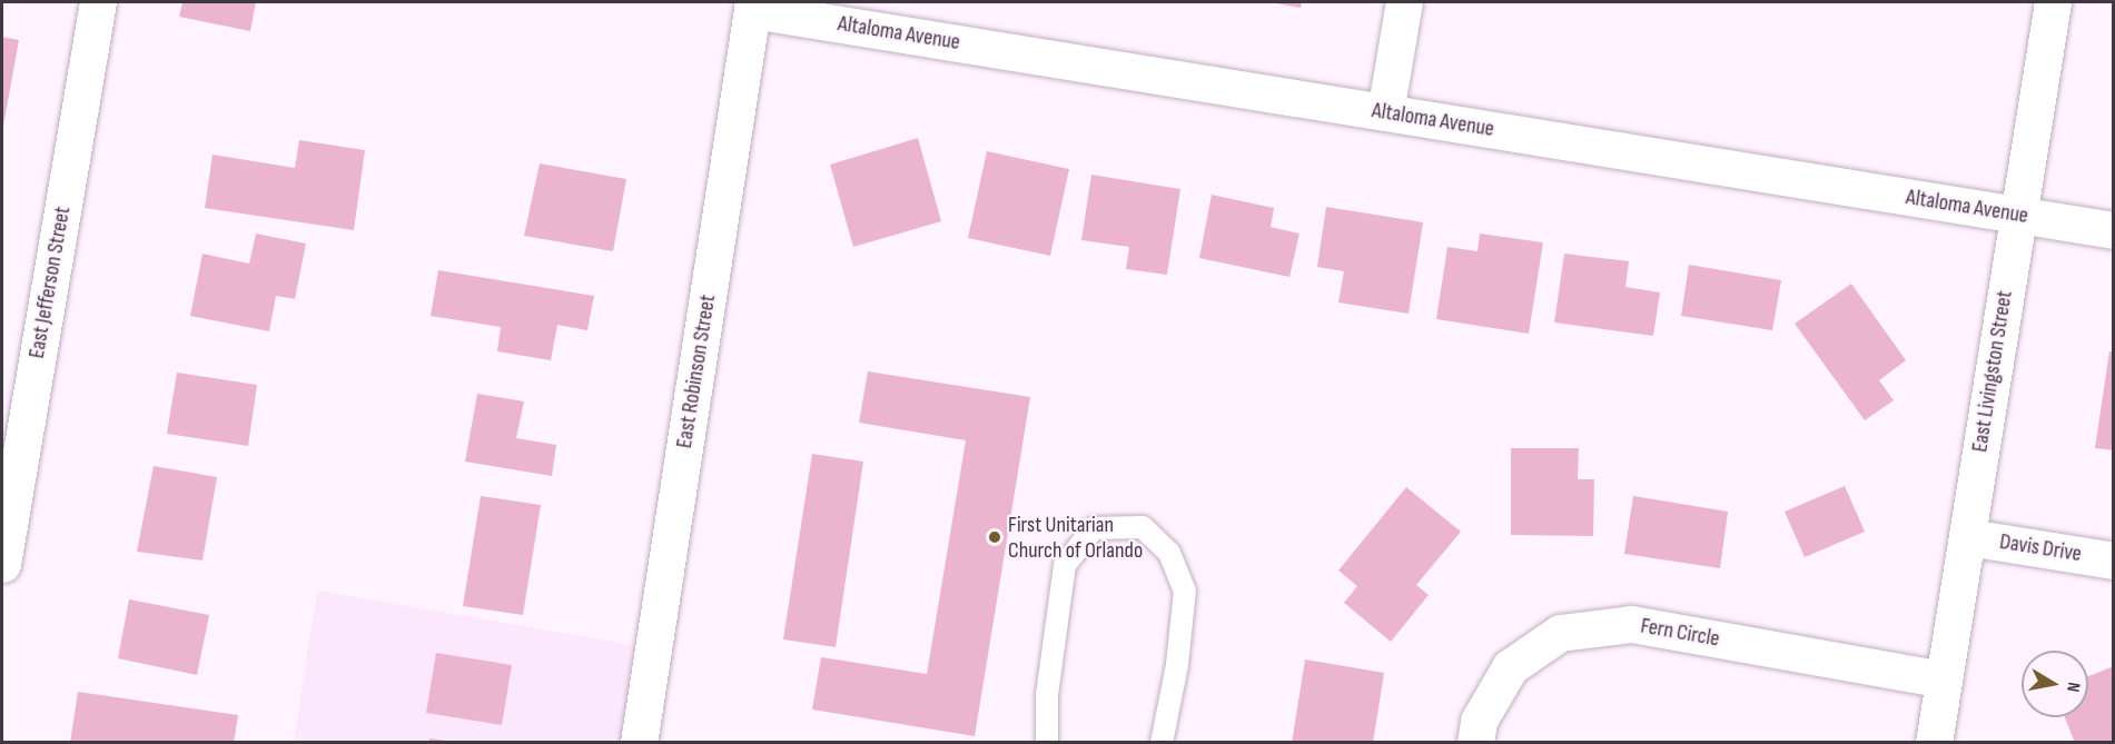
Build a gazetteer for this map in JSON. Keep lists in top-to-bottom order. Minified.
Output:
{"streets":{"street":["Altaloma Avenue","East Jefferson Street","East Robinson Street","East Livingston Street","Davis Drive","Fern Circle"]},"crossings":[["Altaloma Avenue","East Robinson Street"],["Altaloma Avenue","East Livingston Street"],["East Livingston Street","Davis Drive"],["East Livingston Street","Fern Circle"]],"places":["First Unitarian Church of Orlando"],"north":"right"}
